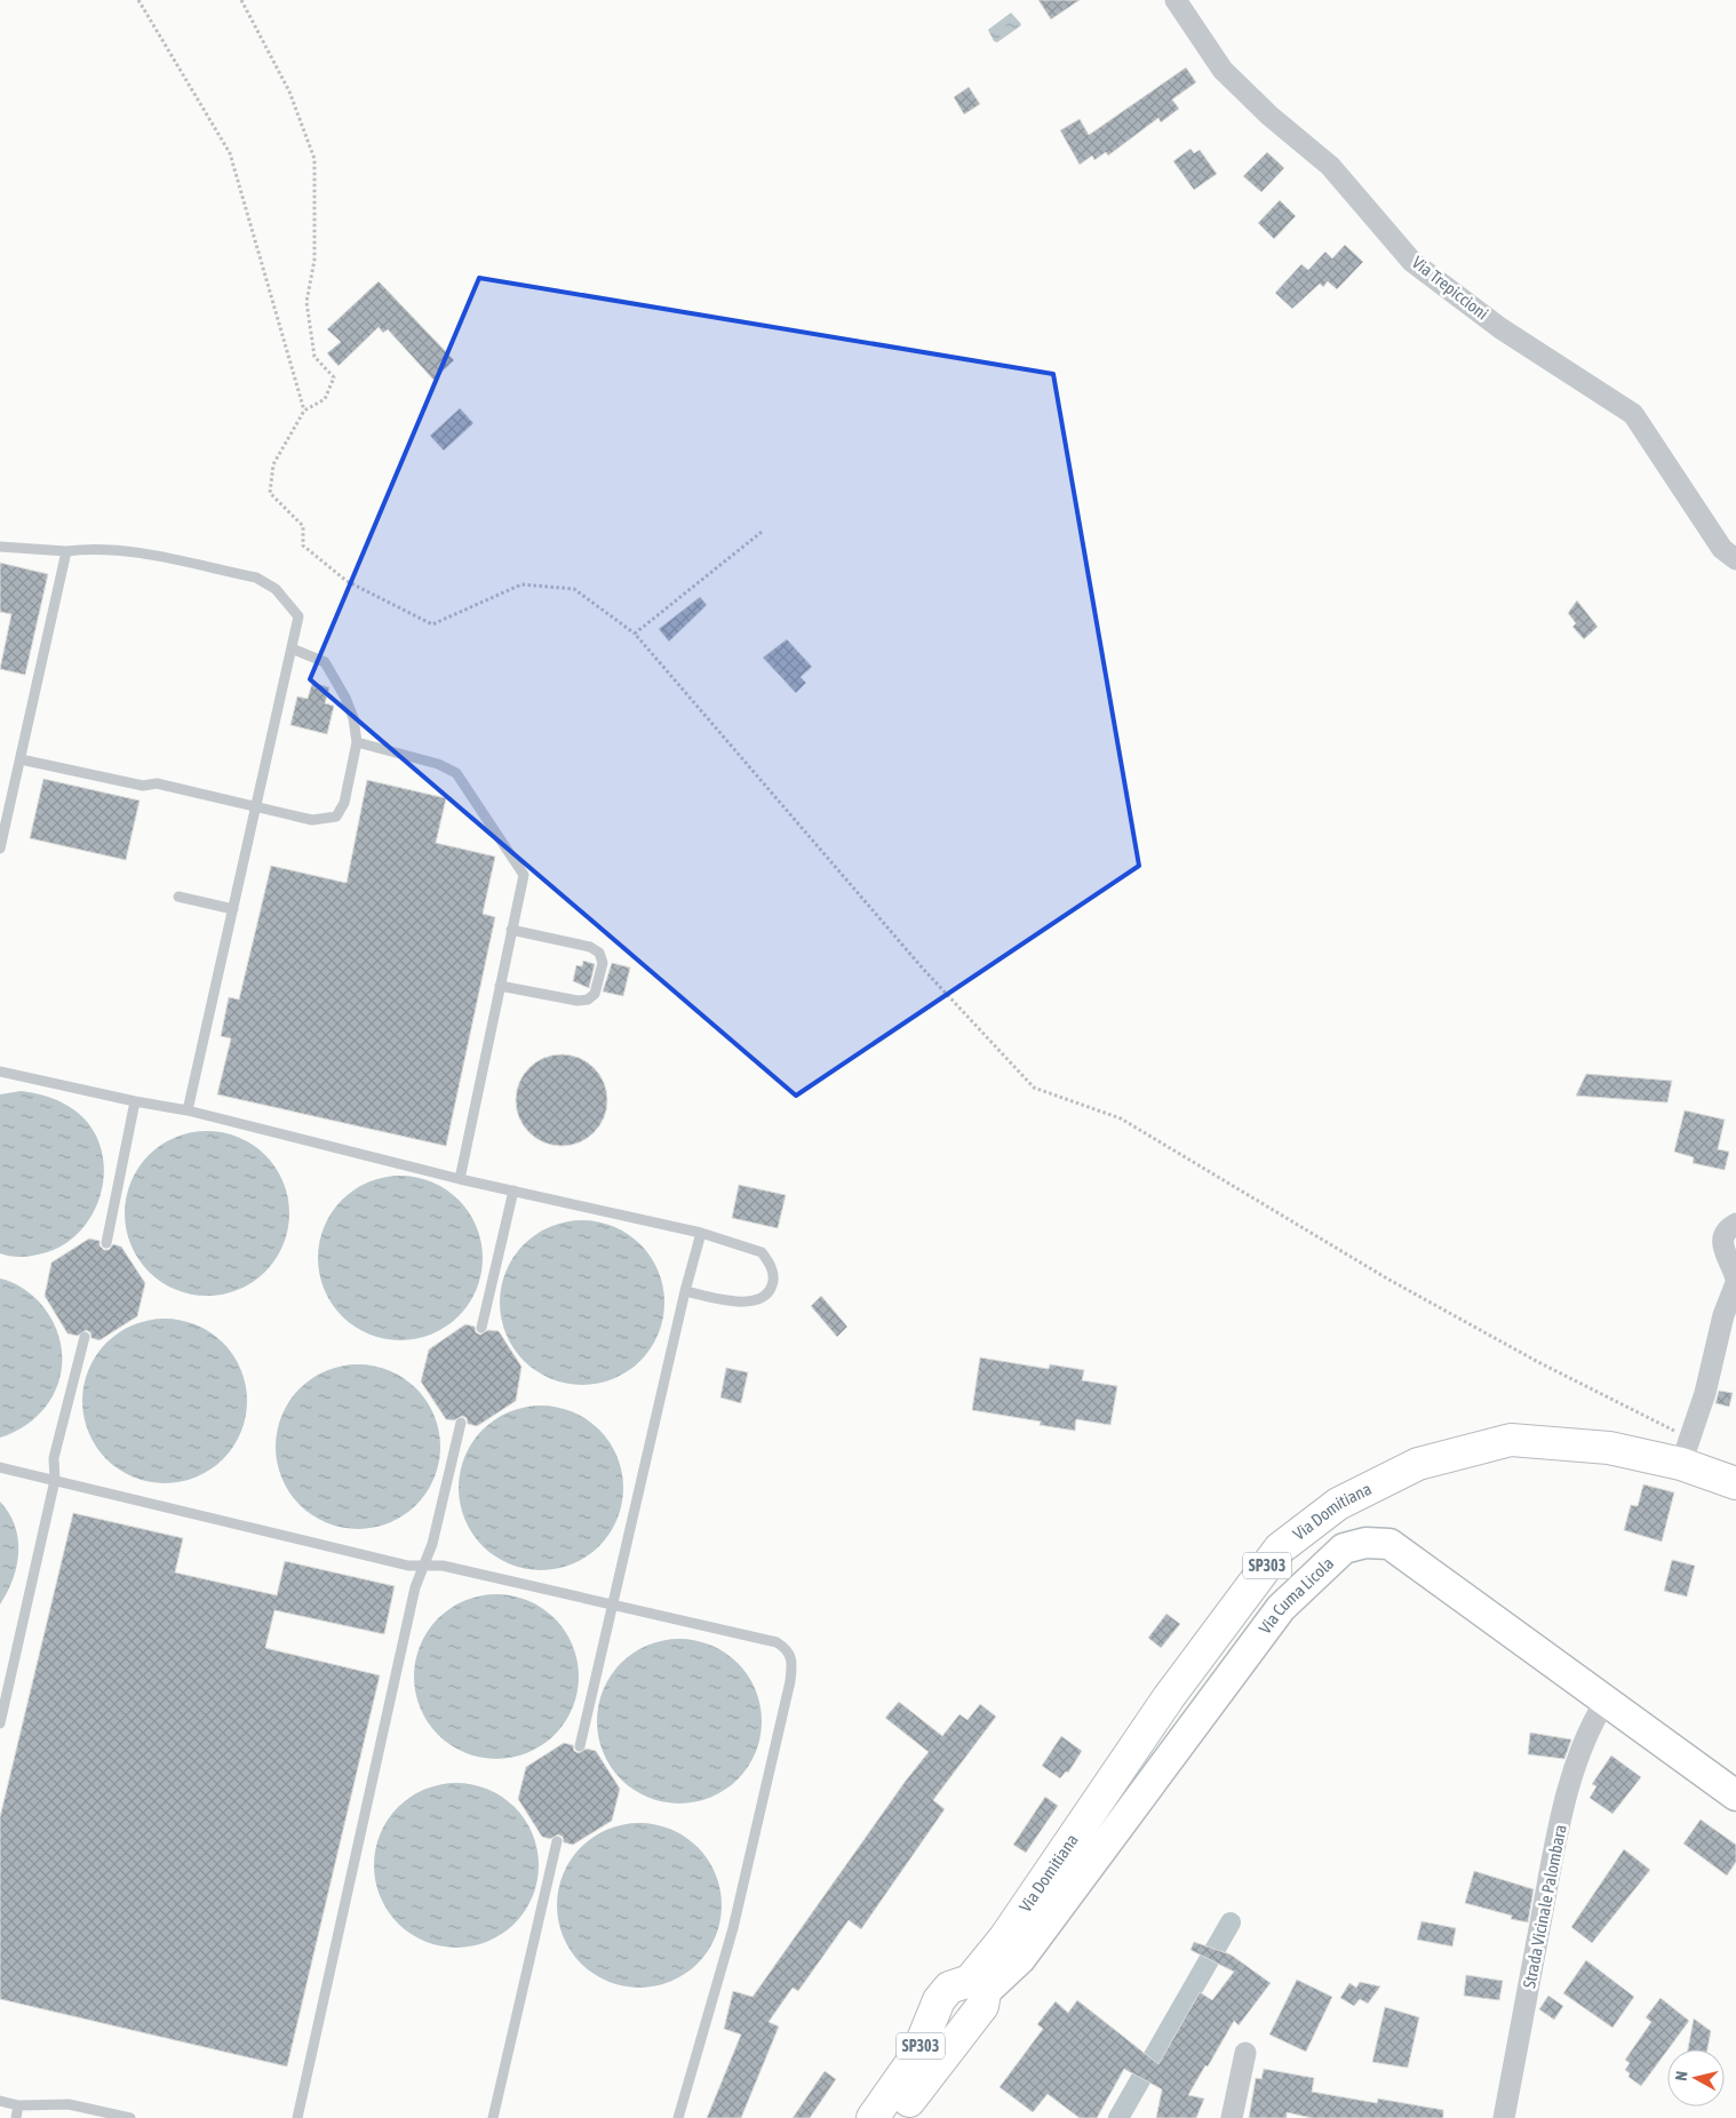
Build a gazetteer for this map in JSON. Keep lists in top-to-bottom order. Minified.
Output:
{"streets":{"main road":["Via Domitiana","SP303"],"street":["Via Trepiccioni","Via Cuma Licola","Strada Vicinale Palombara"]},"crossings":[["Via Domitiana","Via Cuma Licola"],["Via Cuma Licola","Strada Vicinale Palombara"]],"north":"left"}
